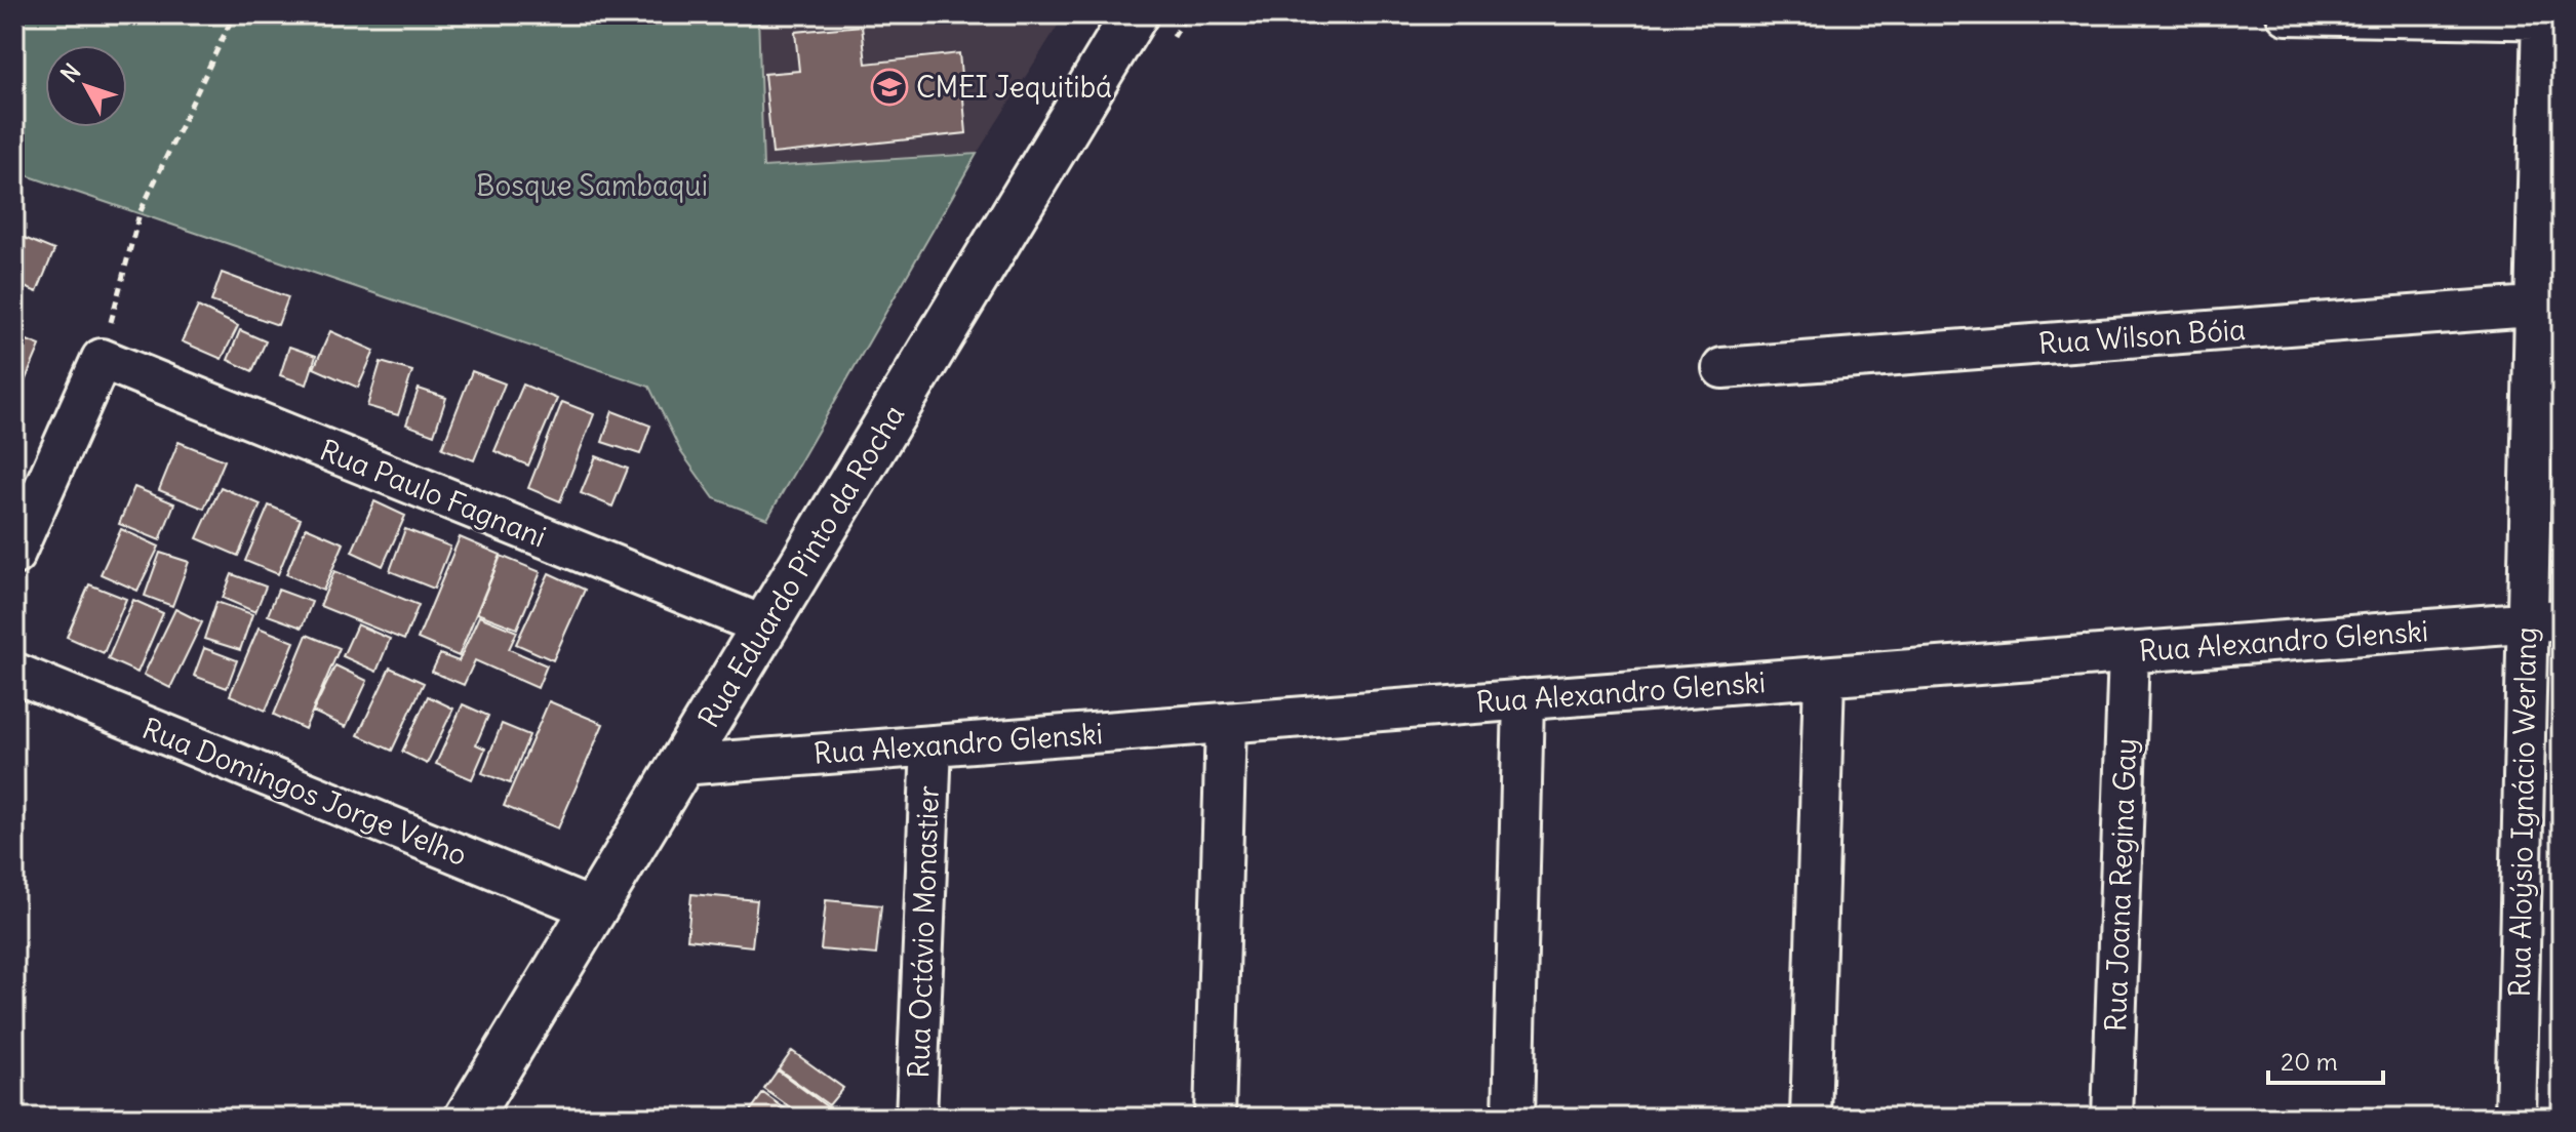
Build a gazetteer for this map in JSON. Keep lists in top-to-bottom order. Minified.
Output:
{"streets":{"main road":["Rua Eduardo Pinto da Rocha"],"street":["Rua Wilson Bóia","Rua Paulo Fagnani","Rua Alexandro Glenski","Rua Domingos Jorge Velho","Rua Aloýsio Ignácio Werlang","Rua Joana Regina Gay","Rua Octávio Monastier"]},"crossings":[["Rua Wilson Bóia","Rua Aloýsio Ignácio Werlang"],["Rua Paulo Fagnani","Rua Eduardo Pinto da Rocha"],["Rua Eduardo Pinto da Rocha","Rua Alexandro Glenski"],["Rua Eduardo Pinto da Rocha","Rua Domingos Jorge Velho"],["Rua Alexandro Glenski","Rua Aloýsio Ignácio Werlang"],["Rua Alexandro Glenski","Rua Joana Regina Gay"],["Rua Alexandro Glenski","Rua Octávio Monastier"]],"parks":["Bosque Sambaqui"],"places":{"school or university":["CMEI Jequitibá"]},"scale_bar":"20 m","north":"top left"}
